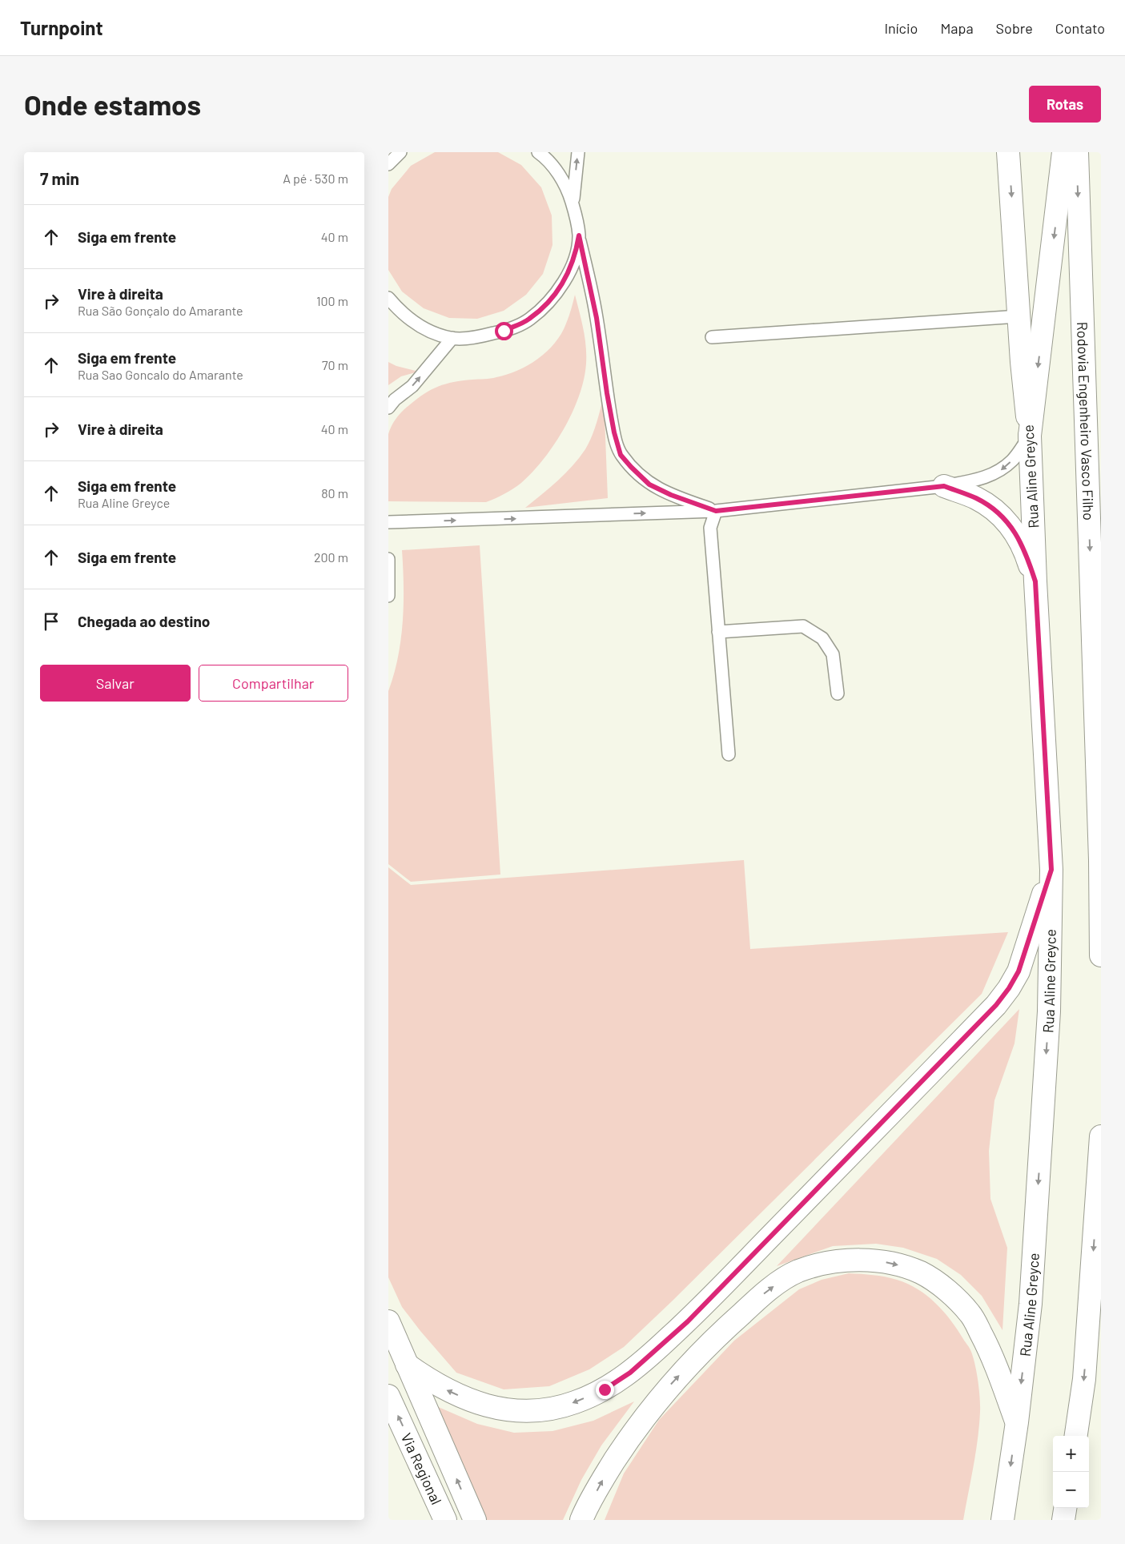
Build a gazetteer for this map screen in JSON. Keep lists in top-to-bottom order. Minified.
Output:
{"streets":{"main road":["Rodovia Engenheiro Vasco Filho","Rua Aline Greyce","Via Regional"]},"page":{"header":"Turnpoint","nav":["Início","Mapa","Sobre","Contato"],"buttons":["Rotas",["Salvar","Compartilhar"]],"title":"Onde estamos","heading":["7 min","A pé · 530 m"],"list":[["Siga em frente","40 m"],["Vire à direita","Rua São Gonçalo do Amarante","100 m"],["Siga em frente","Rua Sao Goncalo do Amarante","70 m"],["Vire à direita","40 m"],["Siga em frente","Rua Aline Greyce","80 m"],["Siga em frente","200 m"],"Chegada ao destino"],"map_buttons":["+","−"]}}
